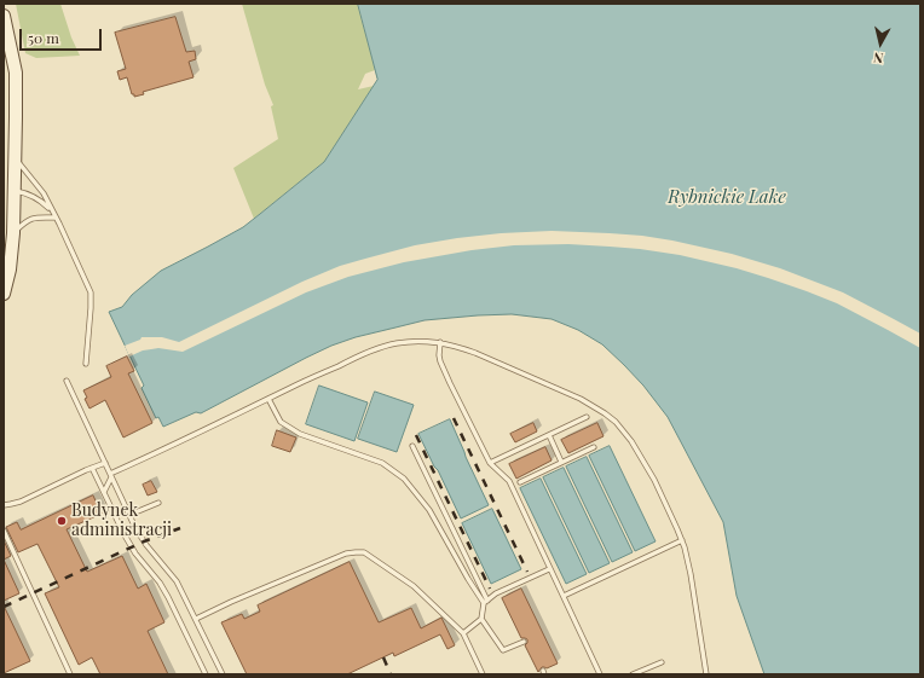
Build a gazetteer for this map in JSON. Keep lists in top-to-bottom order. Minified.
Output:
{"water":["Rybnickie Lake"],"places":["Budynek administracji"],"scale_bar":"50 m","north":"bottom"}
